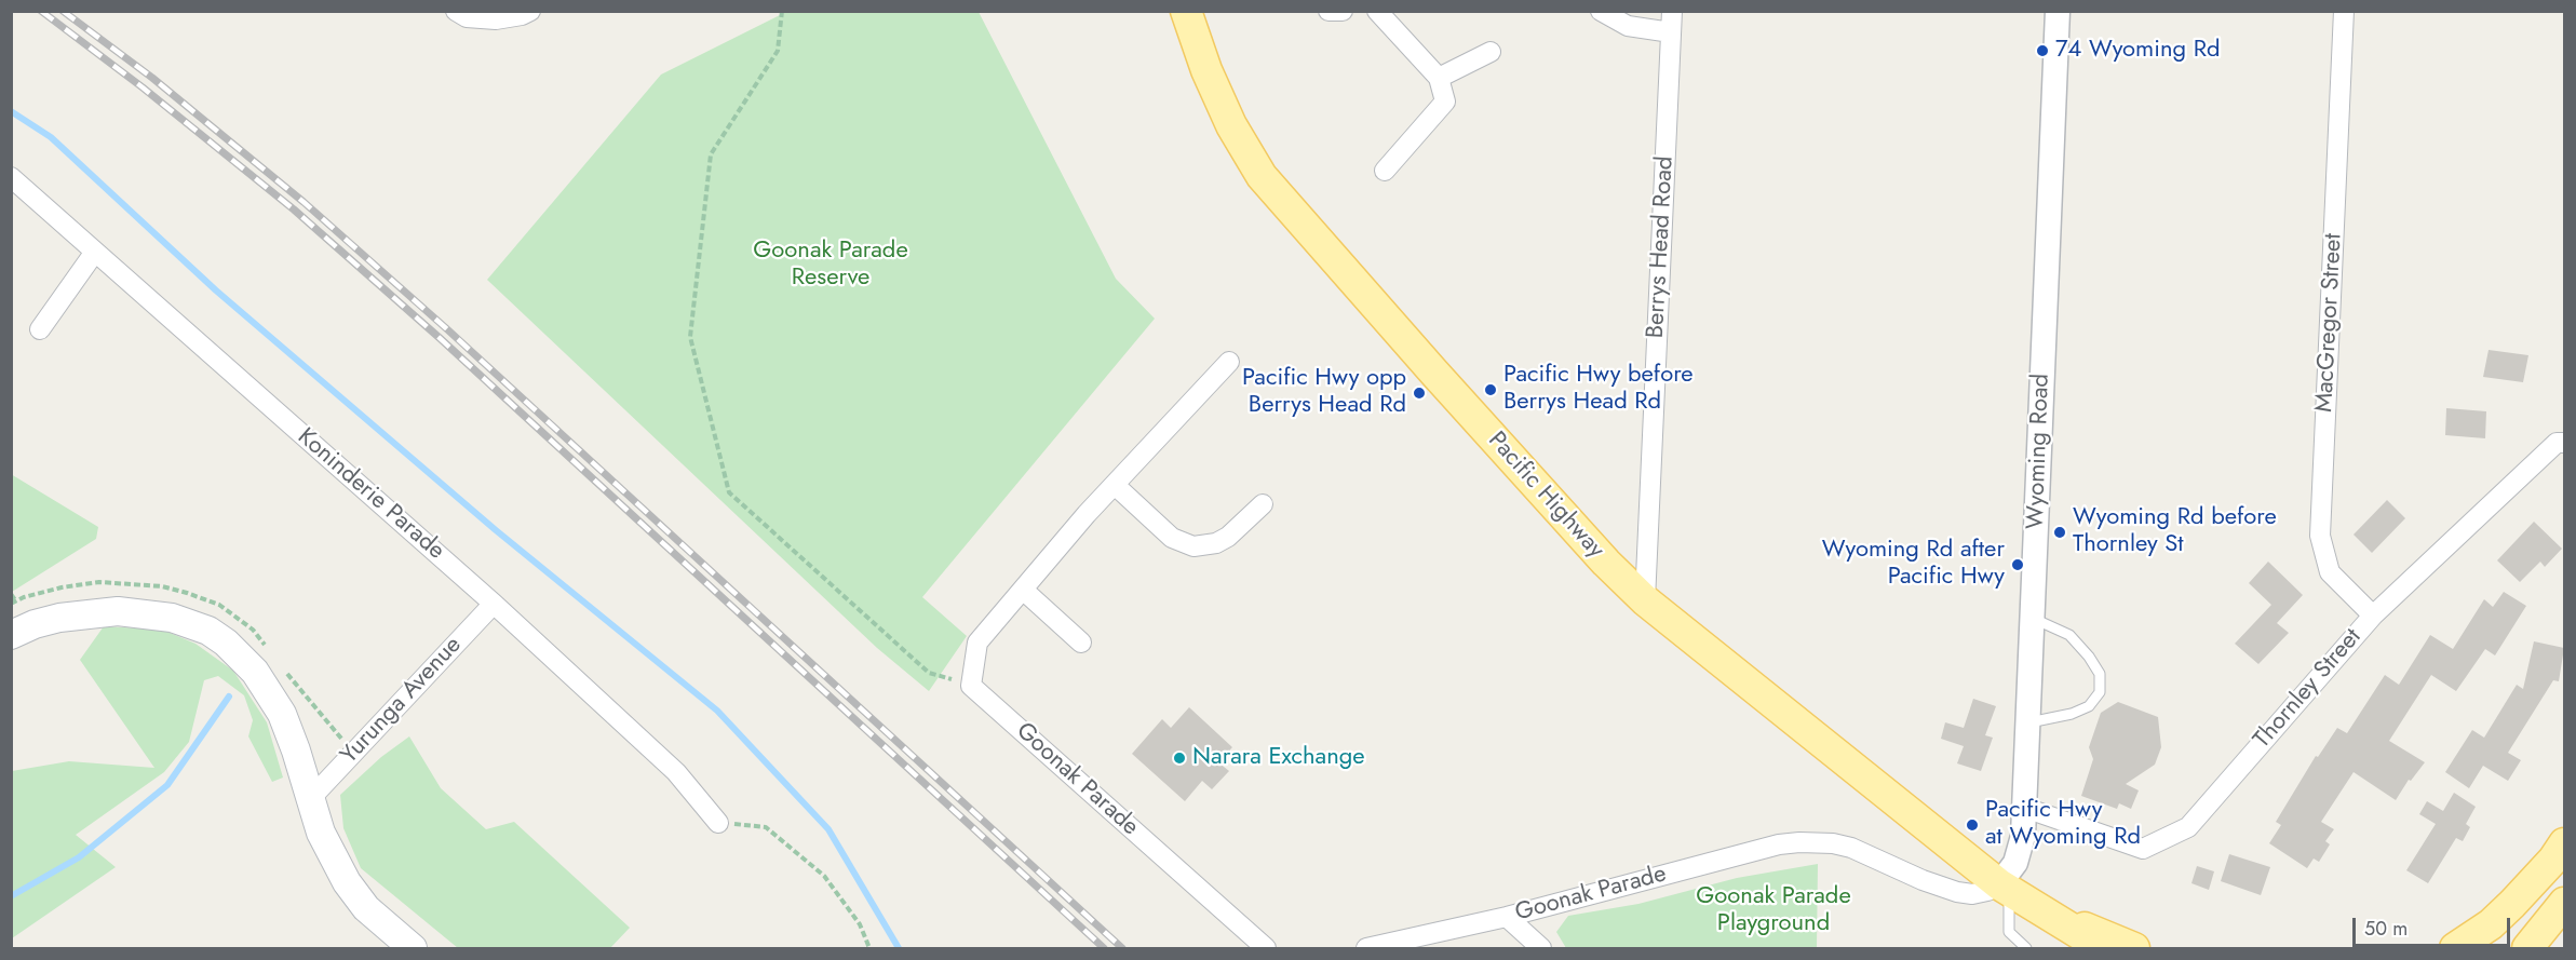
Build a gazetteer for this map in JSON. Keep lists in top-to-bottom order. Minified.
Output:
{"streets":{"main road":["Pacific Highway"],"street":["Berrys Head Road","MacGregor Street","Wyoming Road","Koninderie Parade","Thornley Street","Yurunga Avenue","Goonak Parade"]},"crossings":[["Berrys Head Road","Pacific Highway"],["MacGregor Street","Thornley Street"],["Wyoming Road","Pacific Highway"],["Wyoming Road","Thornley Street"],["Wyoming Road","Goonak Parade"],["Koninderie Parade","Yurunga Avenue"],["Pacific Highway","Goonak Parade"]],"parks":["Goonak Parade Reserve","Goonak Parade Playground"],"places":["74 Wyoming Rd","Pacific Hwy before Berrys Head Rd","Pacific Hwy opp Berrys Head Rd","Wyoming Rd before Thornley St","Wyoming Rd after Pacific Hwy","Narara Exchange","Pacific Hwy at Wyoming Rd"],"scale_bar":"50 m"}
